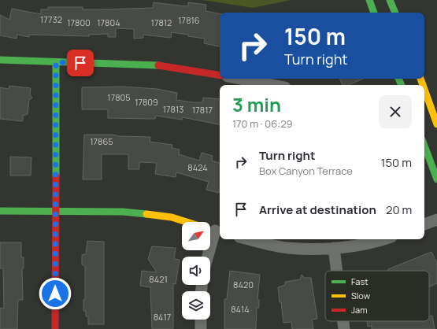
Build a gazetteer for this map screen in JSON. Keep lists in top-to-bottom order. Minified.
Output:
{"house_numbers":["17732","17816","17800","17804","17812","17805","17809","17813","17817","17865","8424","8421","8420","8414","8417"],"legend":["Fast","Slow","Jam"],"north":"top right","page":{"turn":["150 m","Turn right"],"heading":["3 min","170 m · 06:29"],"list":[{"name":"Turn right","note":"Box Canyon Terrace","value":"150 m"},{"name":"Arrive at destination","value":"20 m"}]}}
